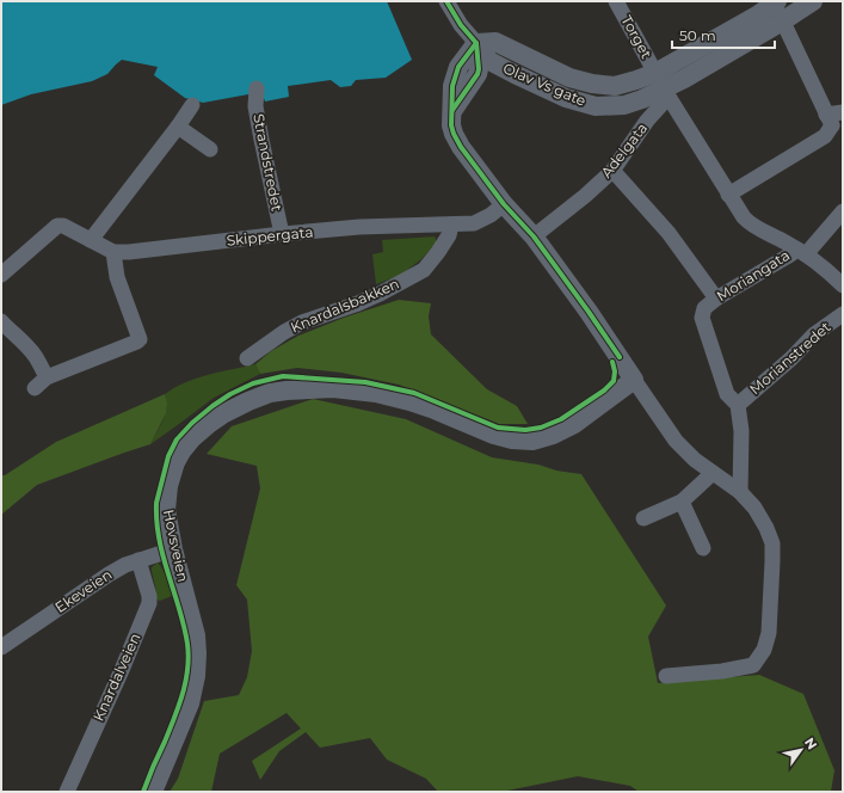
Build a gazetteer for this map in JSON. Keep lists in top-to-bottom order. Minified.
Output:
{"streets":{"street":["Torget","Olav Vs gate","Adelgata","Strandstredet","Skippergata","Moriangata","Knardalsbakken","Morianstredet","Hovsveien","Ekeveien","Knardalveien"]},"crossings":[["Torget","Olav Vs gate"],["Torget","Adelgata"],["Torget","Moriangata"],["Olav Vs gate","Adelgata"],["Strandstredet","Skippergata"],["Skippergata","Knardalsbakken"],["Moriangata","Morianstredet"],["Hovsveien","Ekeveien"],["Ekeveien","Knardalveien"]],"scale_bar":"50 m","north":"top right"}
